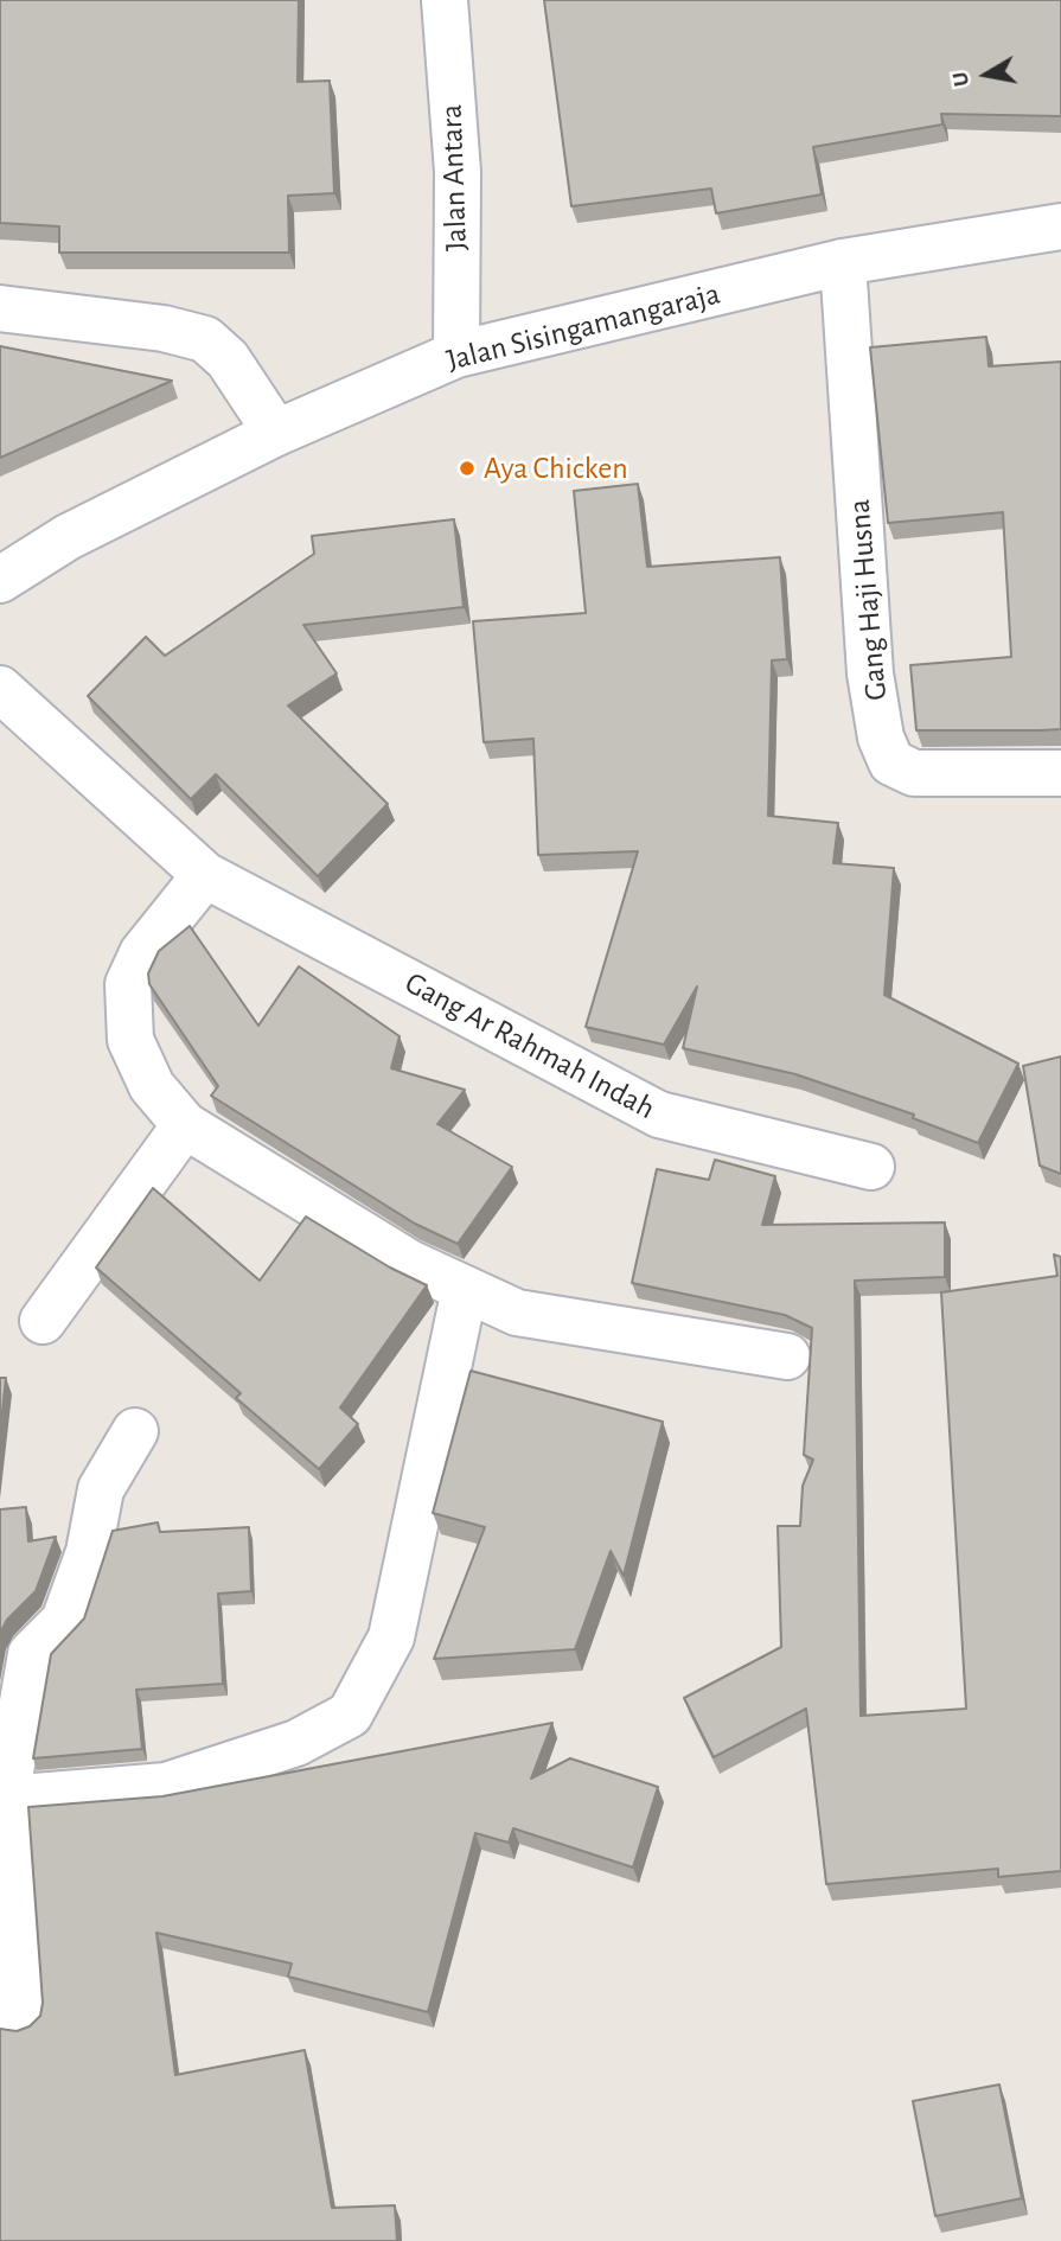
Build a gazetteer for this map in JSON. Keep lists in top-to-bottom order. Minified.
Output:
{"streets":{"street":["Jalan Antara","Jalan Sisingamangaraja","Gang Haji Husna","Gang Ar Rahmah Indah"]},"crossings":[["Jalan Antara","Jalan Sisingamangaraja"],["Jalan Sisingamangaraja","Gang Haji Husna"]],"places":["Aya Chicken"],"north":"left"}
